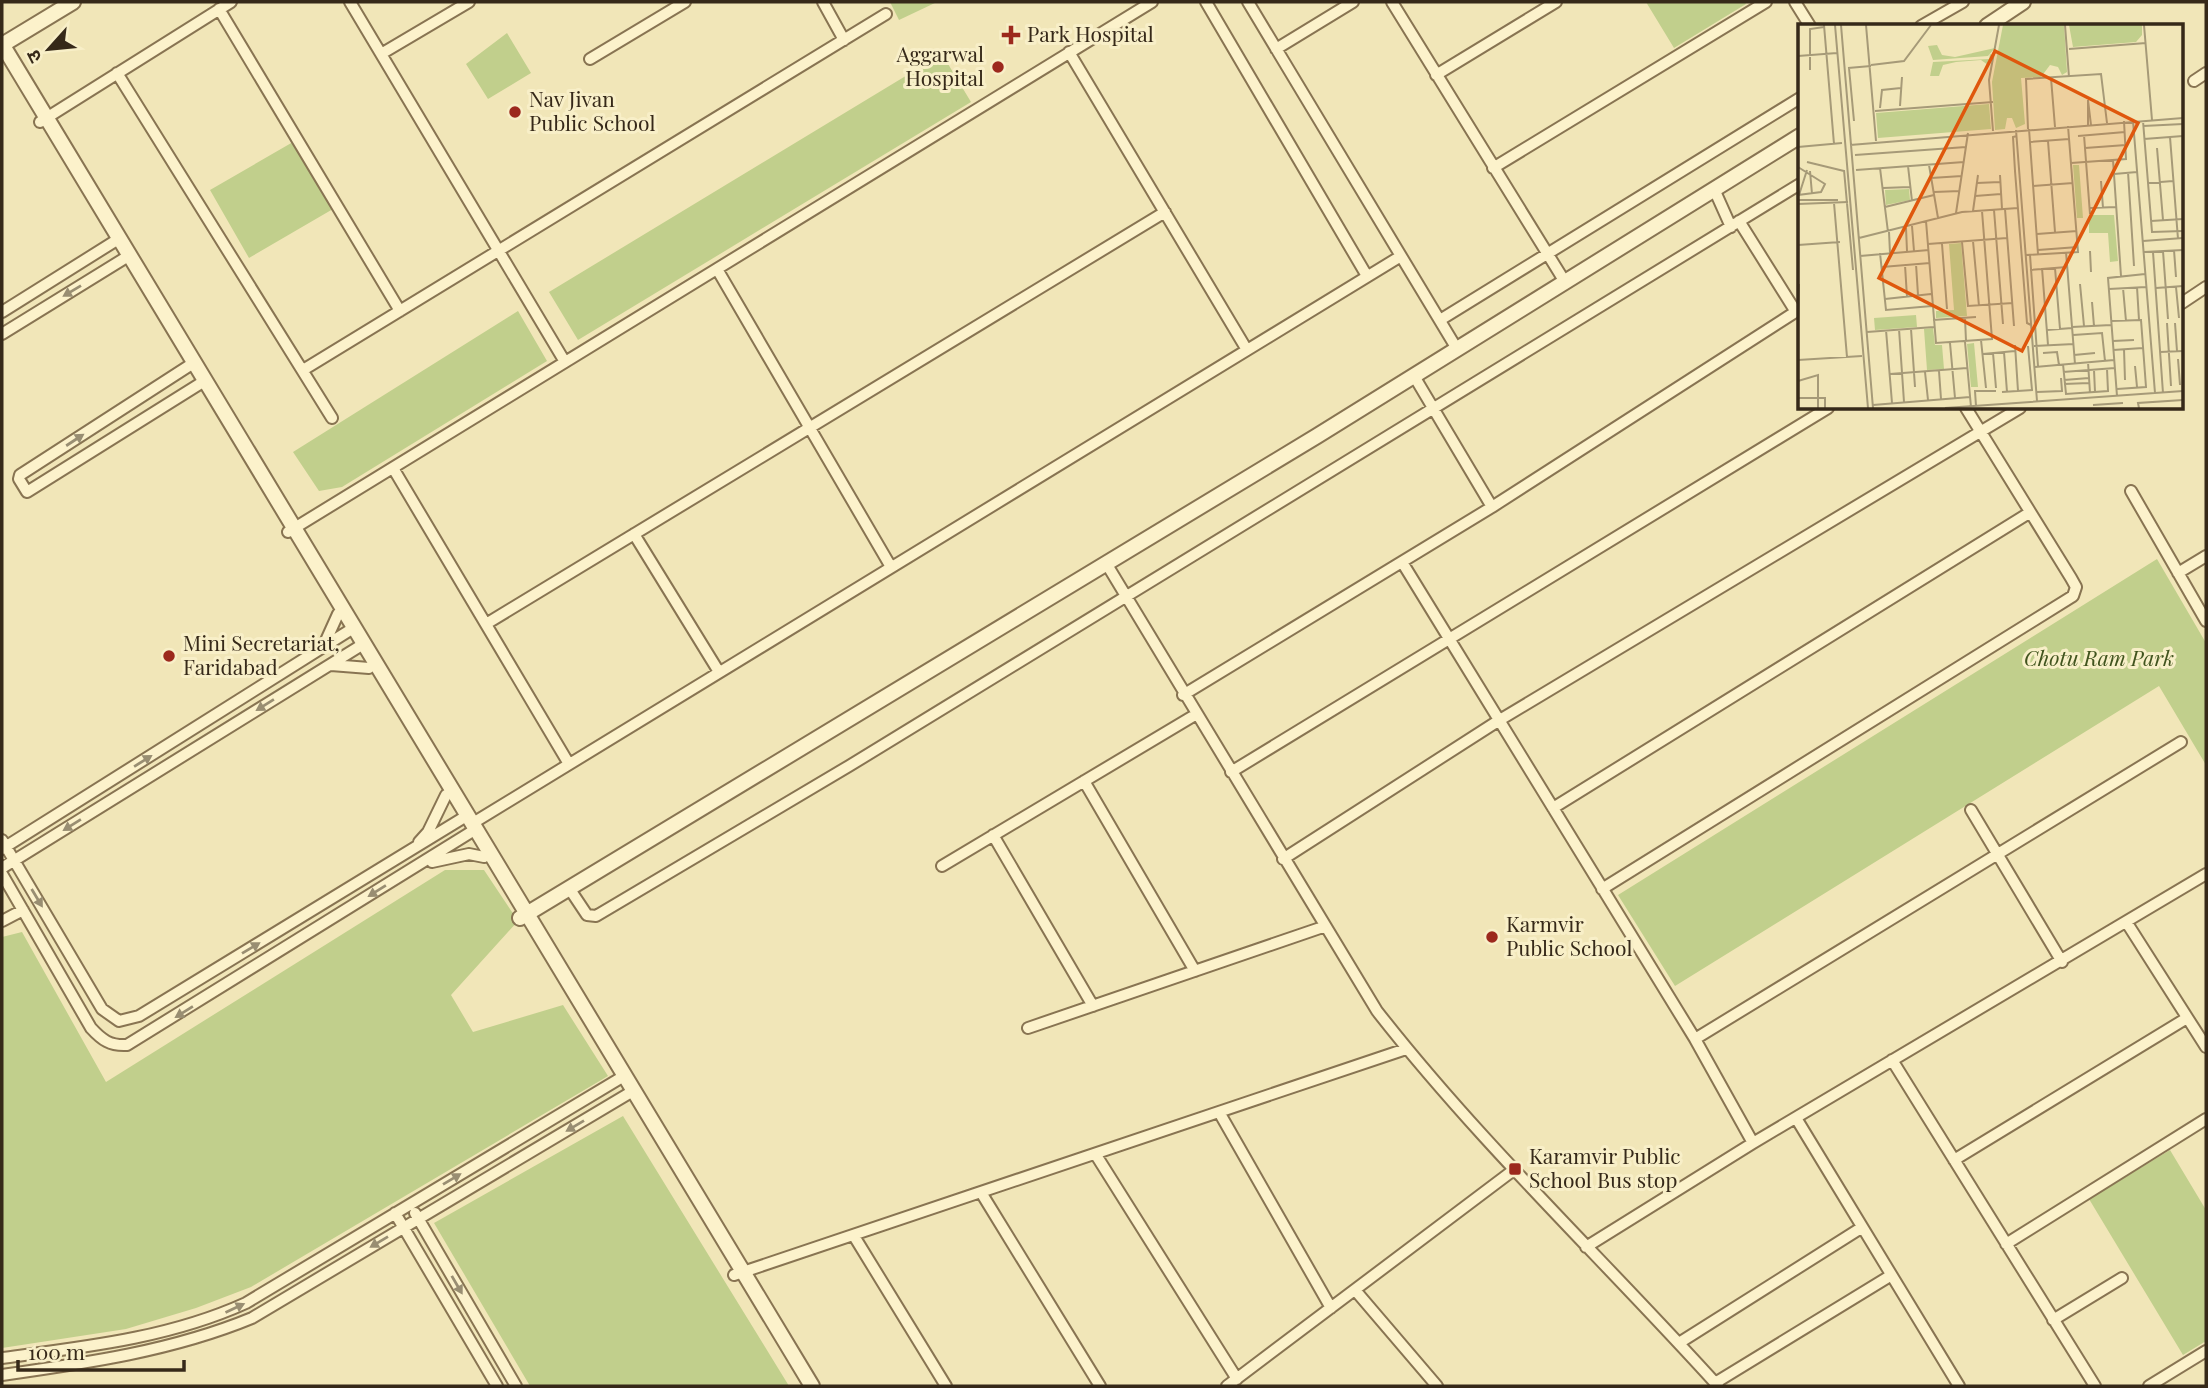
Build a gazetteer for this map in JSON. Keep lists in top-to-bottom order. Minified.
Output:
{"parks":["Chotu Ram Park"],"places":{"health":["Park Hospital"],"other":["Aggarwal Hospital","Nav Jivan Public School","Mini Secretariat, Faridabad","Karmvir Public School"],"transit":["Karamvir Public School Bus stop"]},"scale_bar":"100 m","north":"bottom left"}
